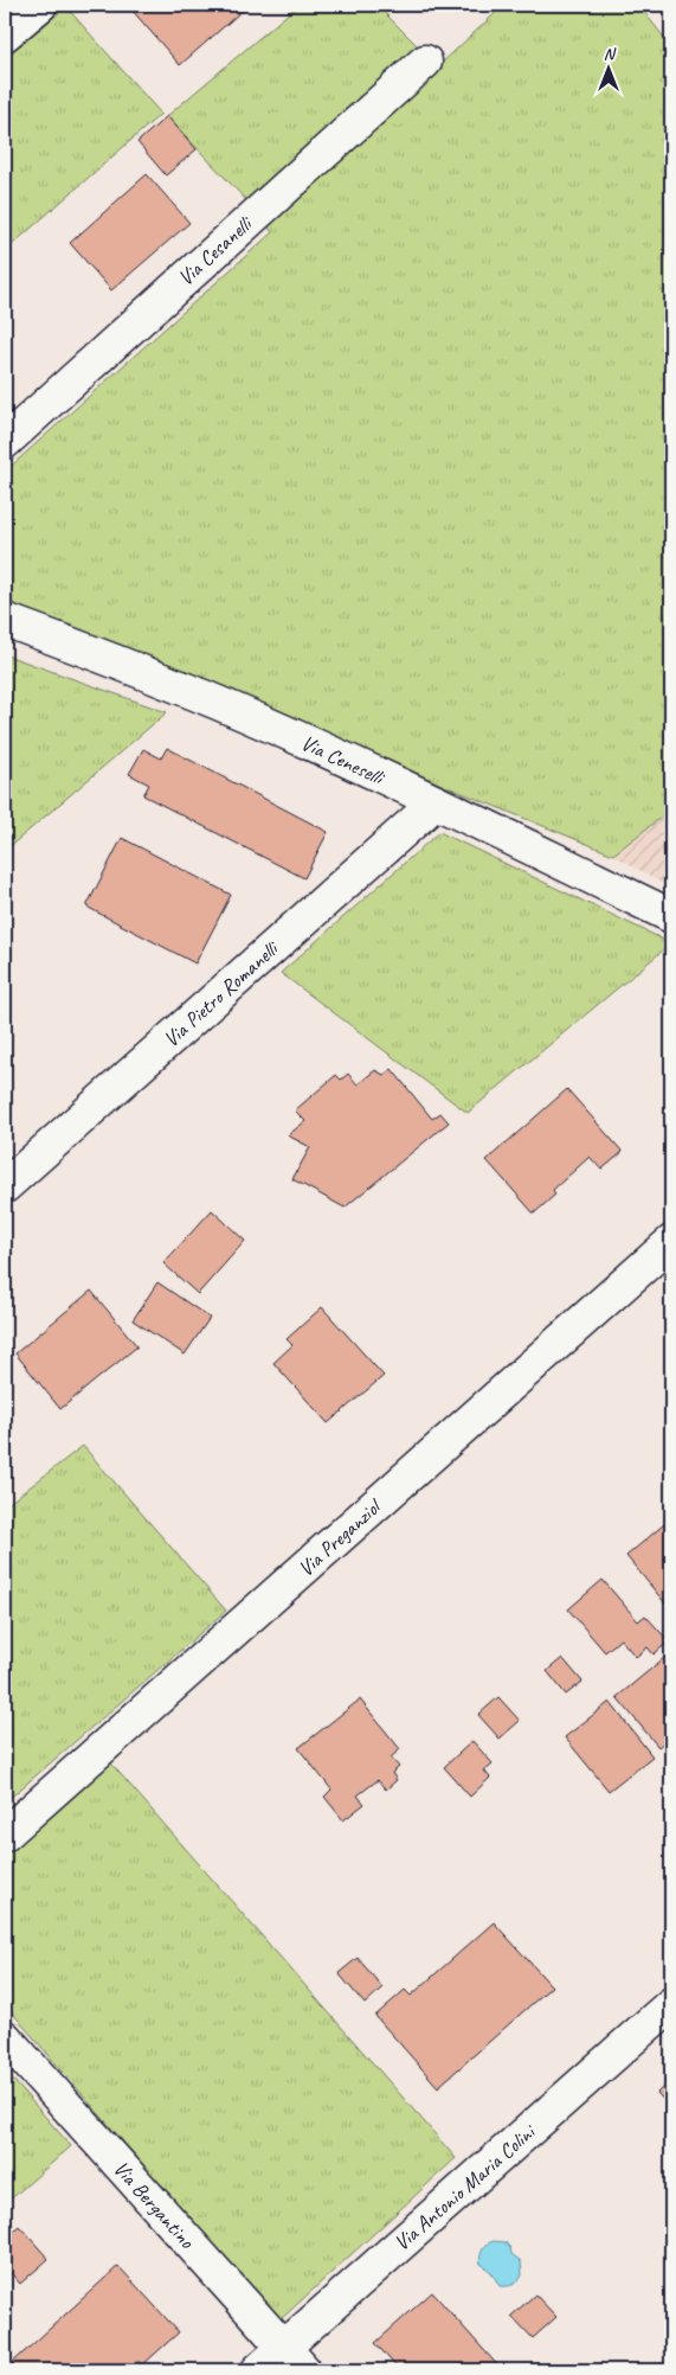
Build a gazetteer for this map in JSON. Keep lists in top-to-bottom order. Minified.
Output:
{"streets":{"street":["Via Cesanelli","Via Ceneselli","Via Pietro Romanelli","Via Preganziol","Via Antonio Maria Colini","Via Bergantino"]},"crossings":[["Via Ceneselli","Via Pietro Romanelli"],["Via Antonio Maria Colini","Via Bergantino"]],"north":"top"}
